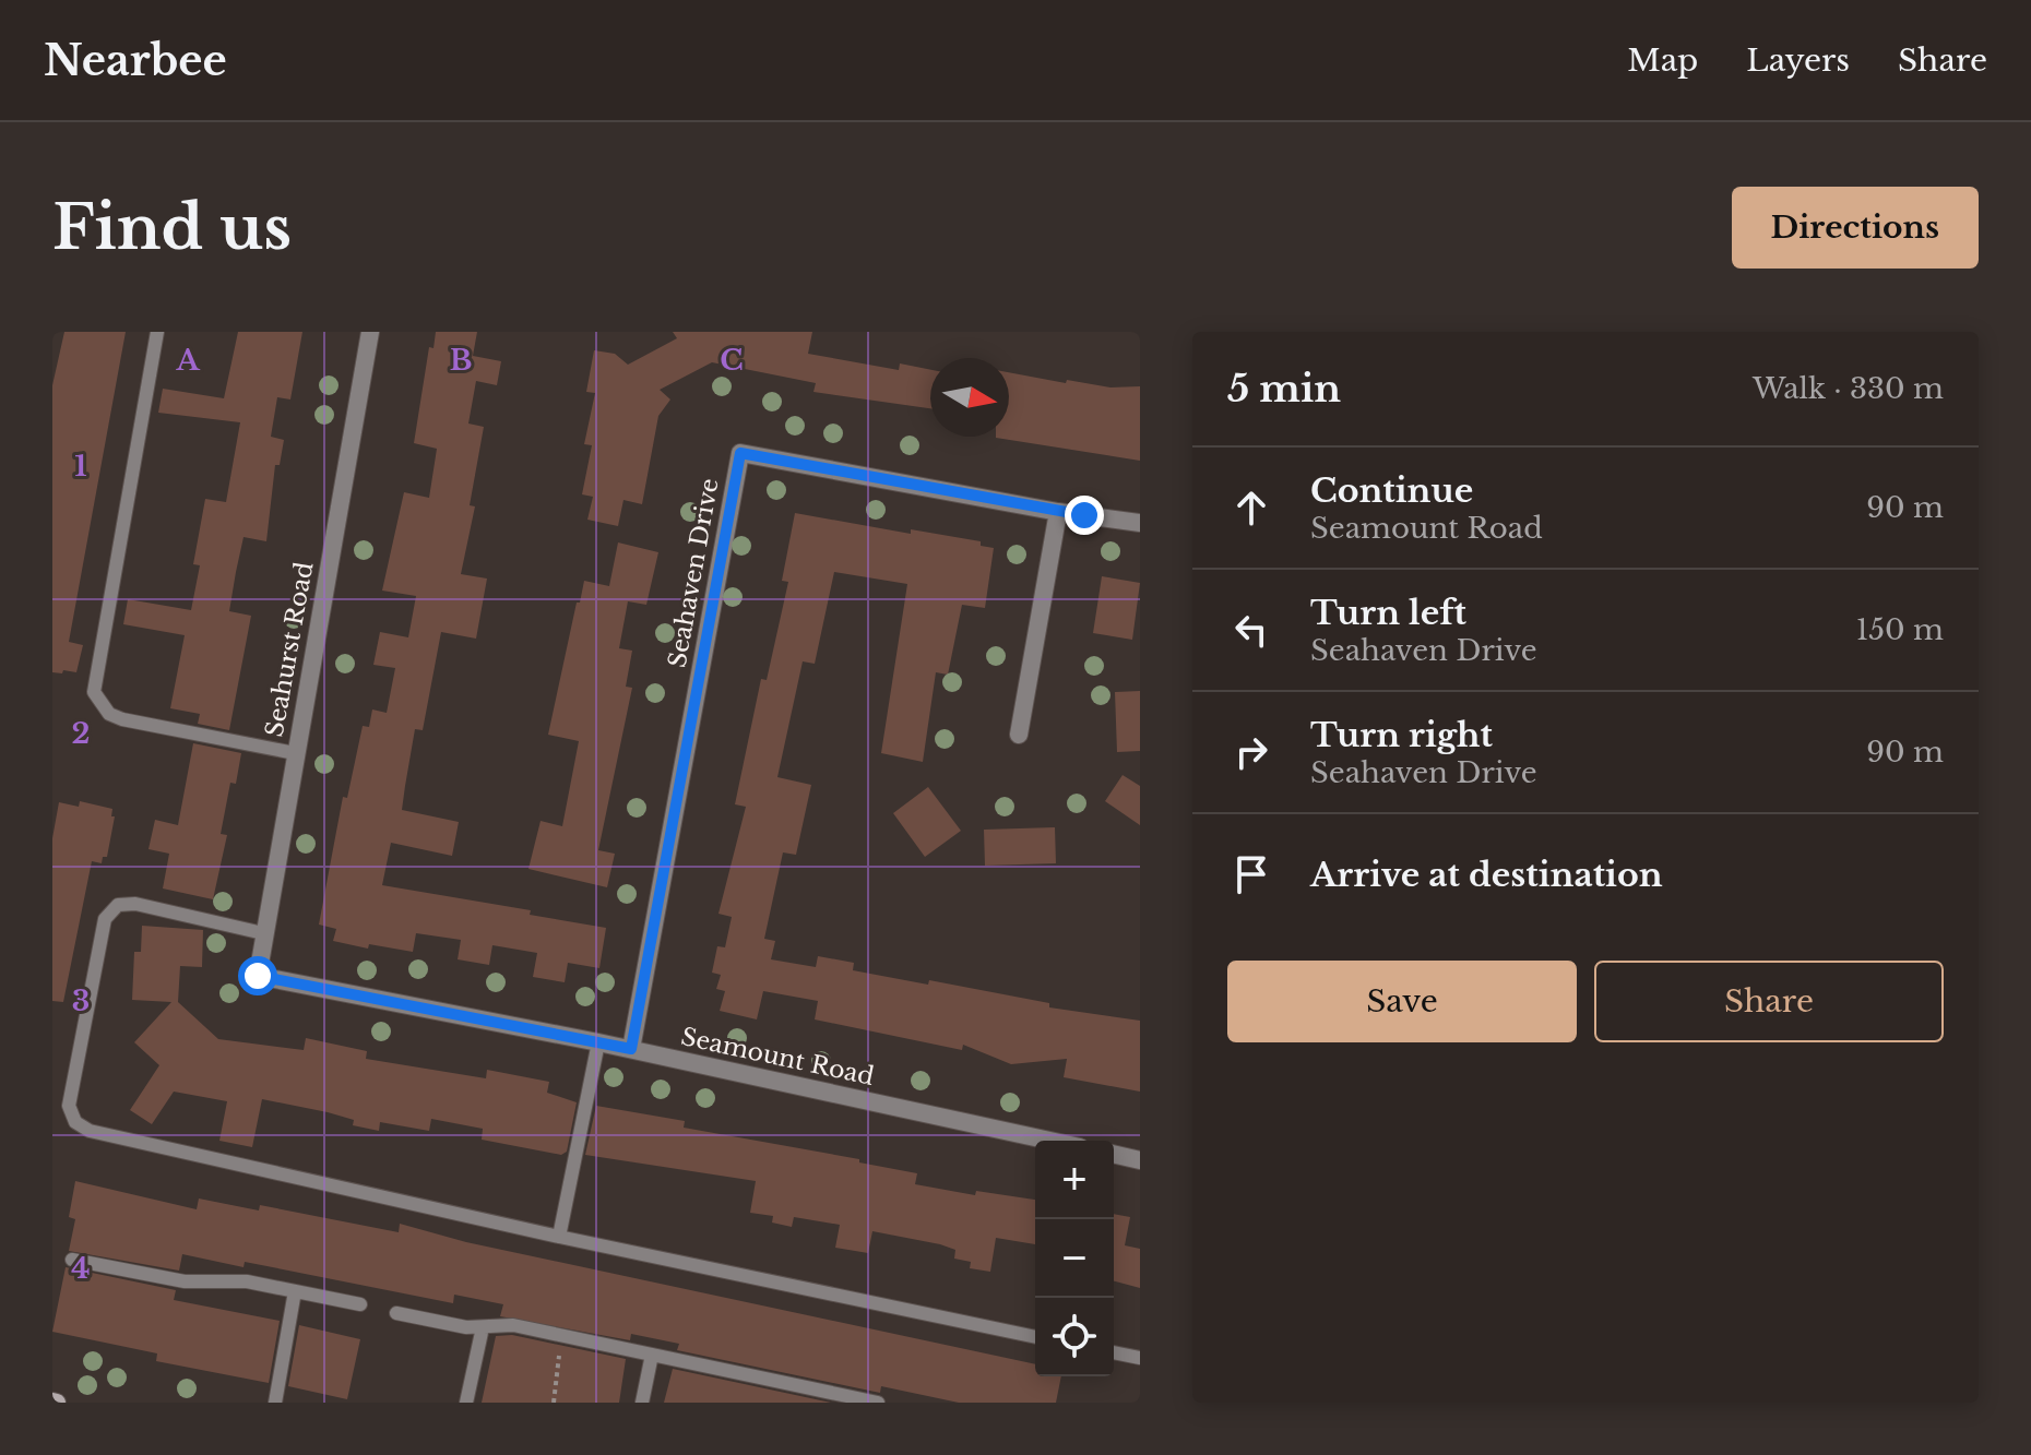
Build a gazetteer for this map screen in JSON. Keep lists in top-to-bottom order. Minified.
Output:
{"streets":{"street":["Seahaven Drive","Seahurst Road","Seamount Road"]},"crossings":[["Seahaven Drive","Seamount Road"],["Seahurst Road","Seamount Road"]],"north":"right","page":{"header":"Nearbee","nav":["Map","Layers","Share"],"buttons":["Directions",["Save","Share"]],"title":"Find us","heading":["5 min","Walk · 330 m"],"list":[["Continue","Seamount Road","90 m"],["Turn left","Seahaven Drive","150 m"],["Turn right","Seahaven Drive","90 m"],"Arrive at destination"],"map_buttons":["+","−"]},"grid":{"columns":["A","B","C"],"rows":["1","2","3","4"]}}
